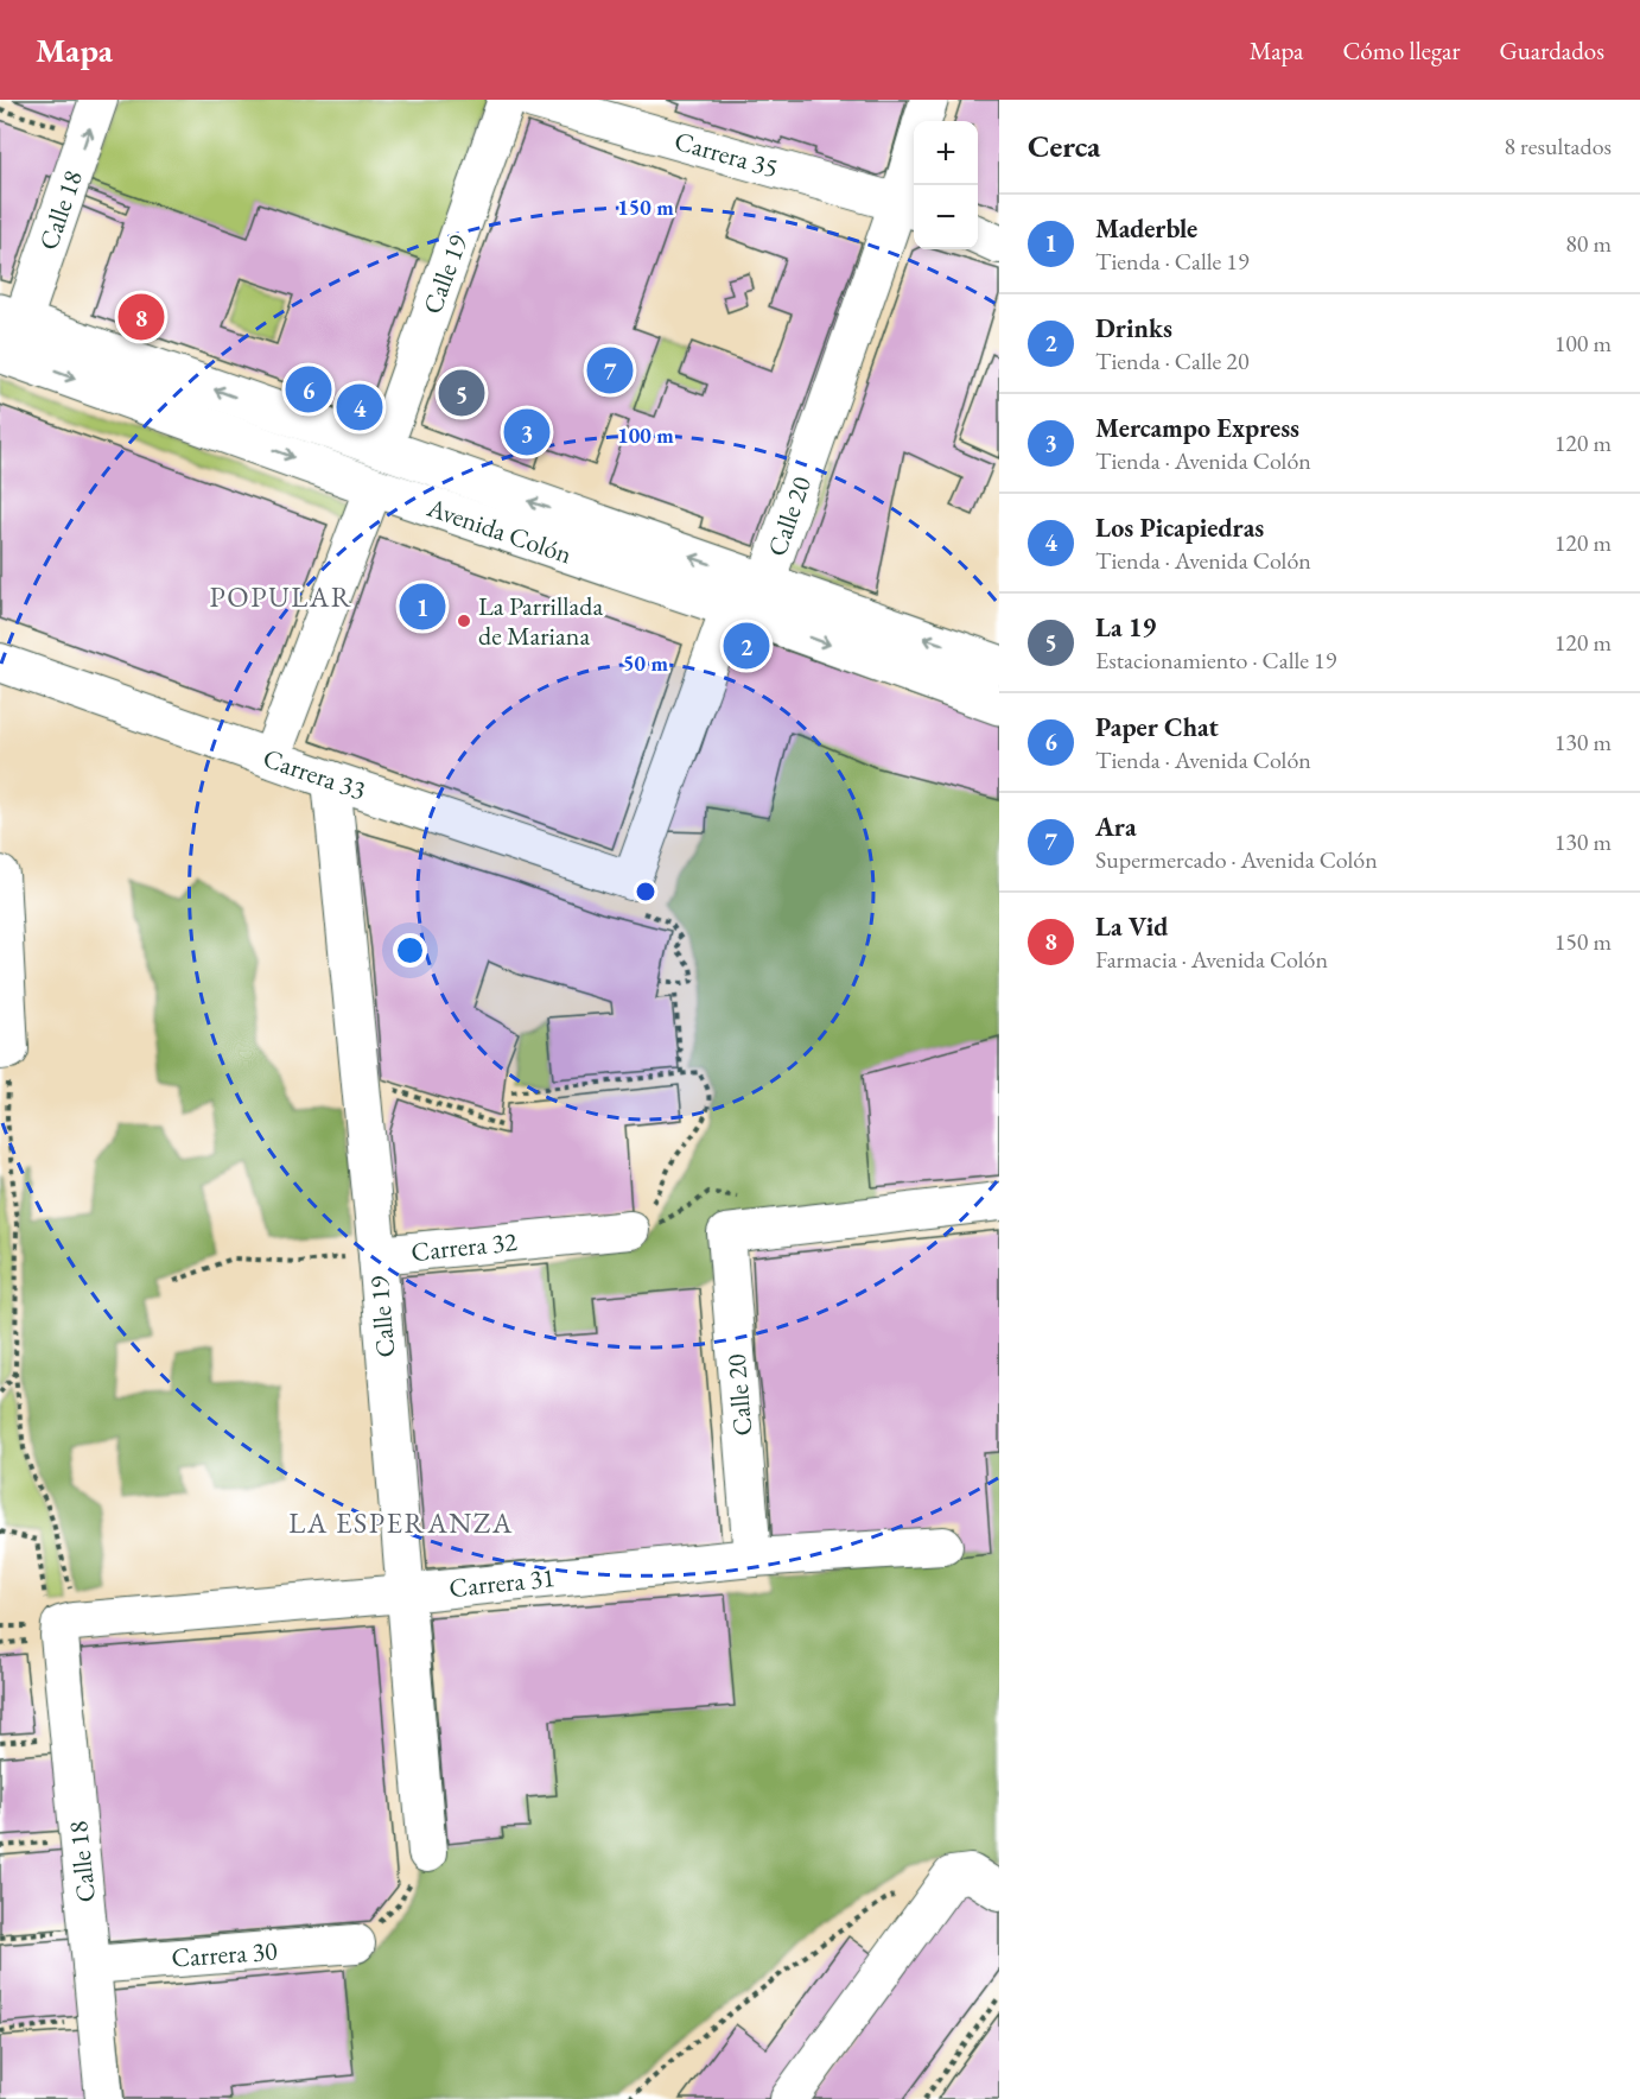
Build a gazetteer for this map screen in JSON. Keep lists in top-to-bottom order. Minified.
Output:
{"streets":{"main road":["Avenida Colón"],"street":["Carrera 35","Calle 18","Calle 19","Calle 20","Carrera 33","Carrera 32","Carrera 31","Carrera 30"]},"crossings":[["Carrera 35","Calle 20"],["Calle 18","Avenida Colón"],["Calle 18","Carrera 31"],["Calle 18","Carrera 30"],["Calle 19","Avenida Colón"],["Calle 19","Carrera 33"],["Calle 19","Carrera 32"],["Calle 19","Carrera 31"],["Calle 20","Avenida Colón"],["Calle 20","Carrera 33"],["Calle 20","Carrera 31"],["Avenida Colón","Carrera 33"]],"districts":["POPULAR","LA ESPERANZA"],"places":["La Parrillada de Mariana"],"page":{"header":"Mapa","nav":["Mapa","Cómo llegar","Guardados"],"heading":["Cerca","8 resultados"],"map_buttons":["+","−"],"list":[{"mark":"1","name":"Maderble","note":"Tienda · Calle 19","value":"80 m"},{"mark":"2","name":"Drinks","note":"Tienda · Calle 20","value":"100 m"},{"mark":"3","name":"Mercampo Express","note":"Tienda · Avenida Colón","value":"120 m"},{"mark":"4","name":"Los Picapiedras","note":"Tienda · Avenida Colón","value":"120 m"},{"mark":"5","name":"La 19","note":"Estacionamiento · Calle 19","value":"120 m"},{"mark":"6","name":"Paper Chat","note":"Tienda · Avenida Colón","value":"130 m"},{"mark":"7","name":"Ara","note":"Supermercado · Avenida Colón","value":"130 m"},{"mark":"8","name":"La Vid","note":"Farmacia · Avenida Colón","value":"150 m"}],"pins":["8","7","6","5","4","3","1","2"]},"rings":["150 m","100 m","50 m"]}
